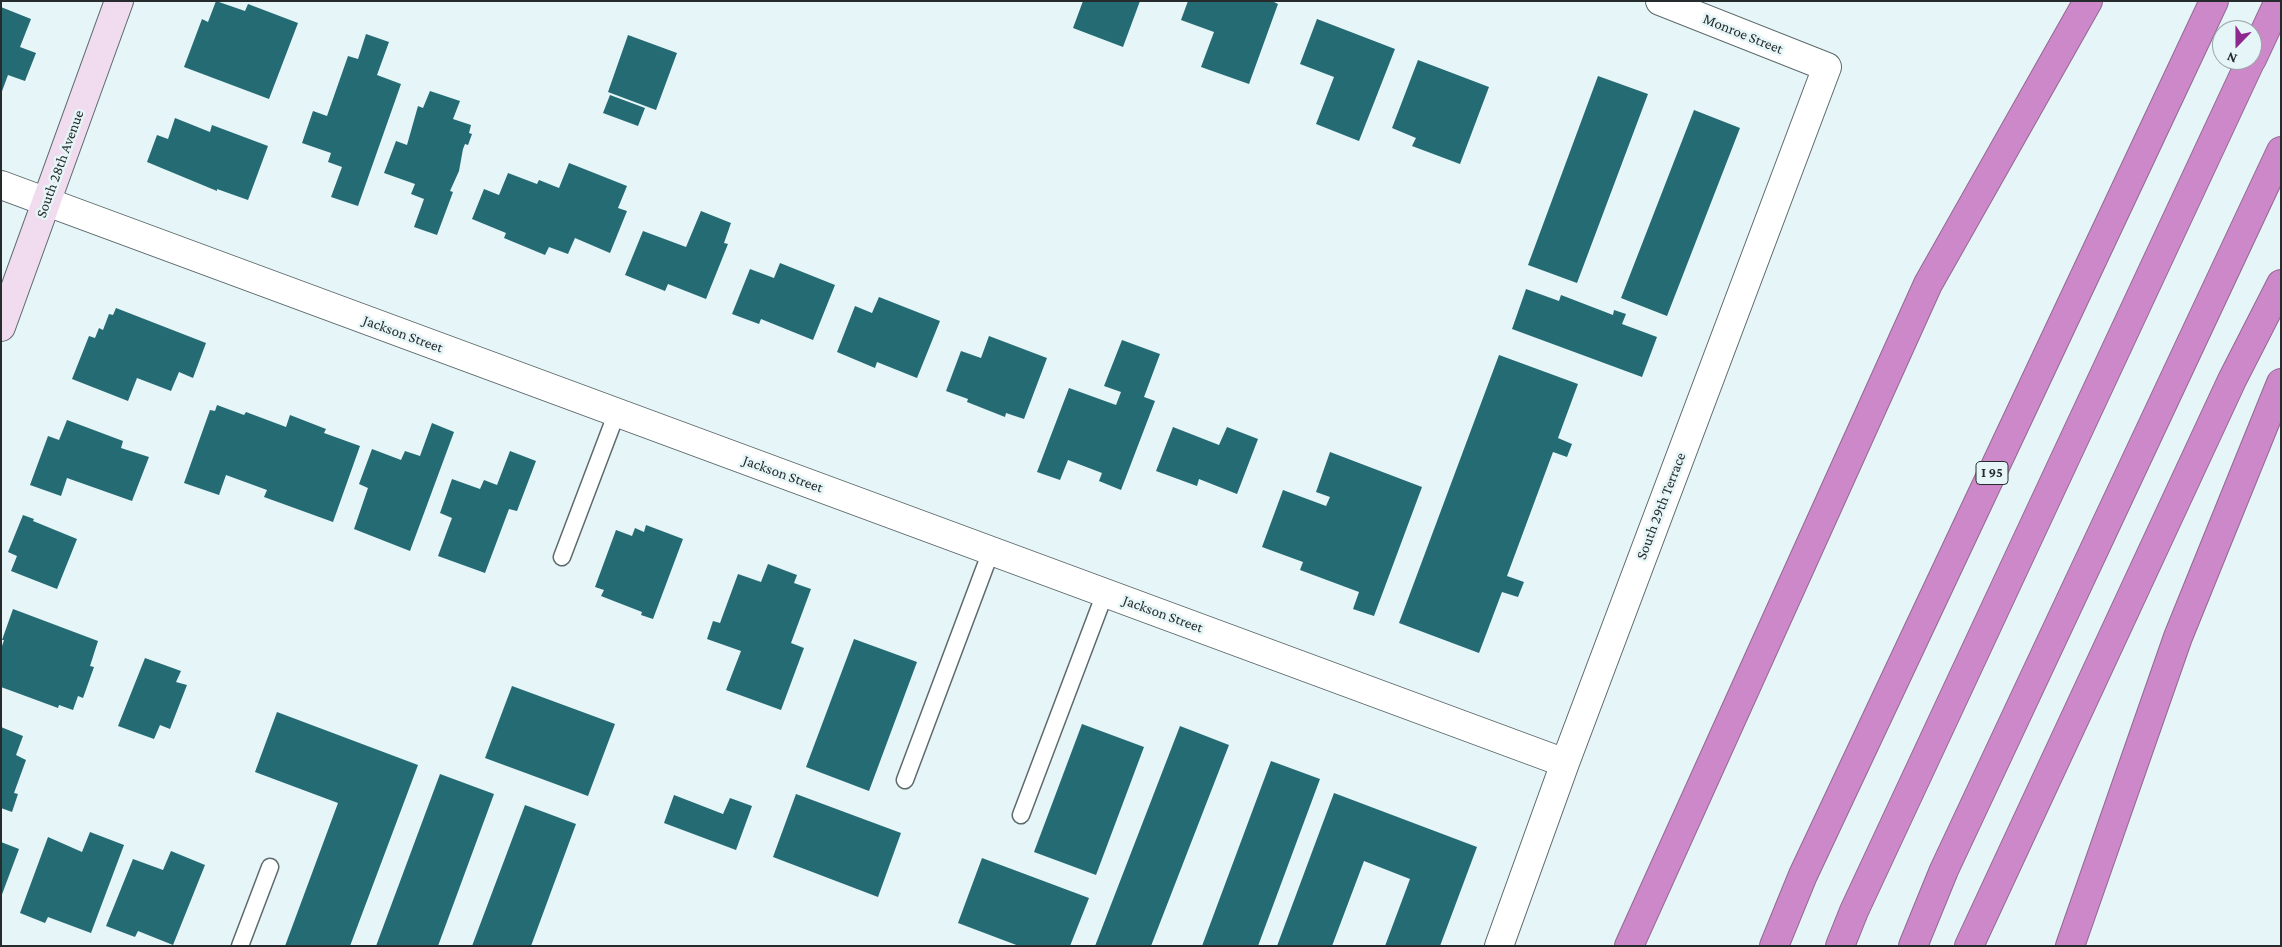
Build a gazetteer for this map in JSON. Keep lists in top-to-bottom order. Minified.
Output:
{"streets":{"highway":["I 95"],"street":["Monroe Street","South 28th Avenue","Jackson Street","South 29th Terrace"]},"crossings":[["Monroe Street","South 29th Terrace"],["South 28th Avenue","Jackson Street"],["Jackson Street","South 29th Terrace"]],"north":"bottom"}
